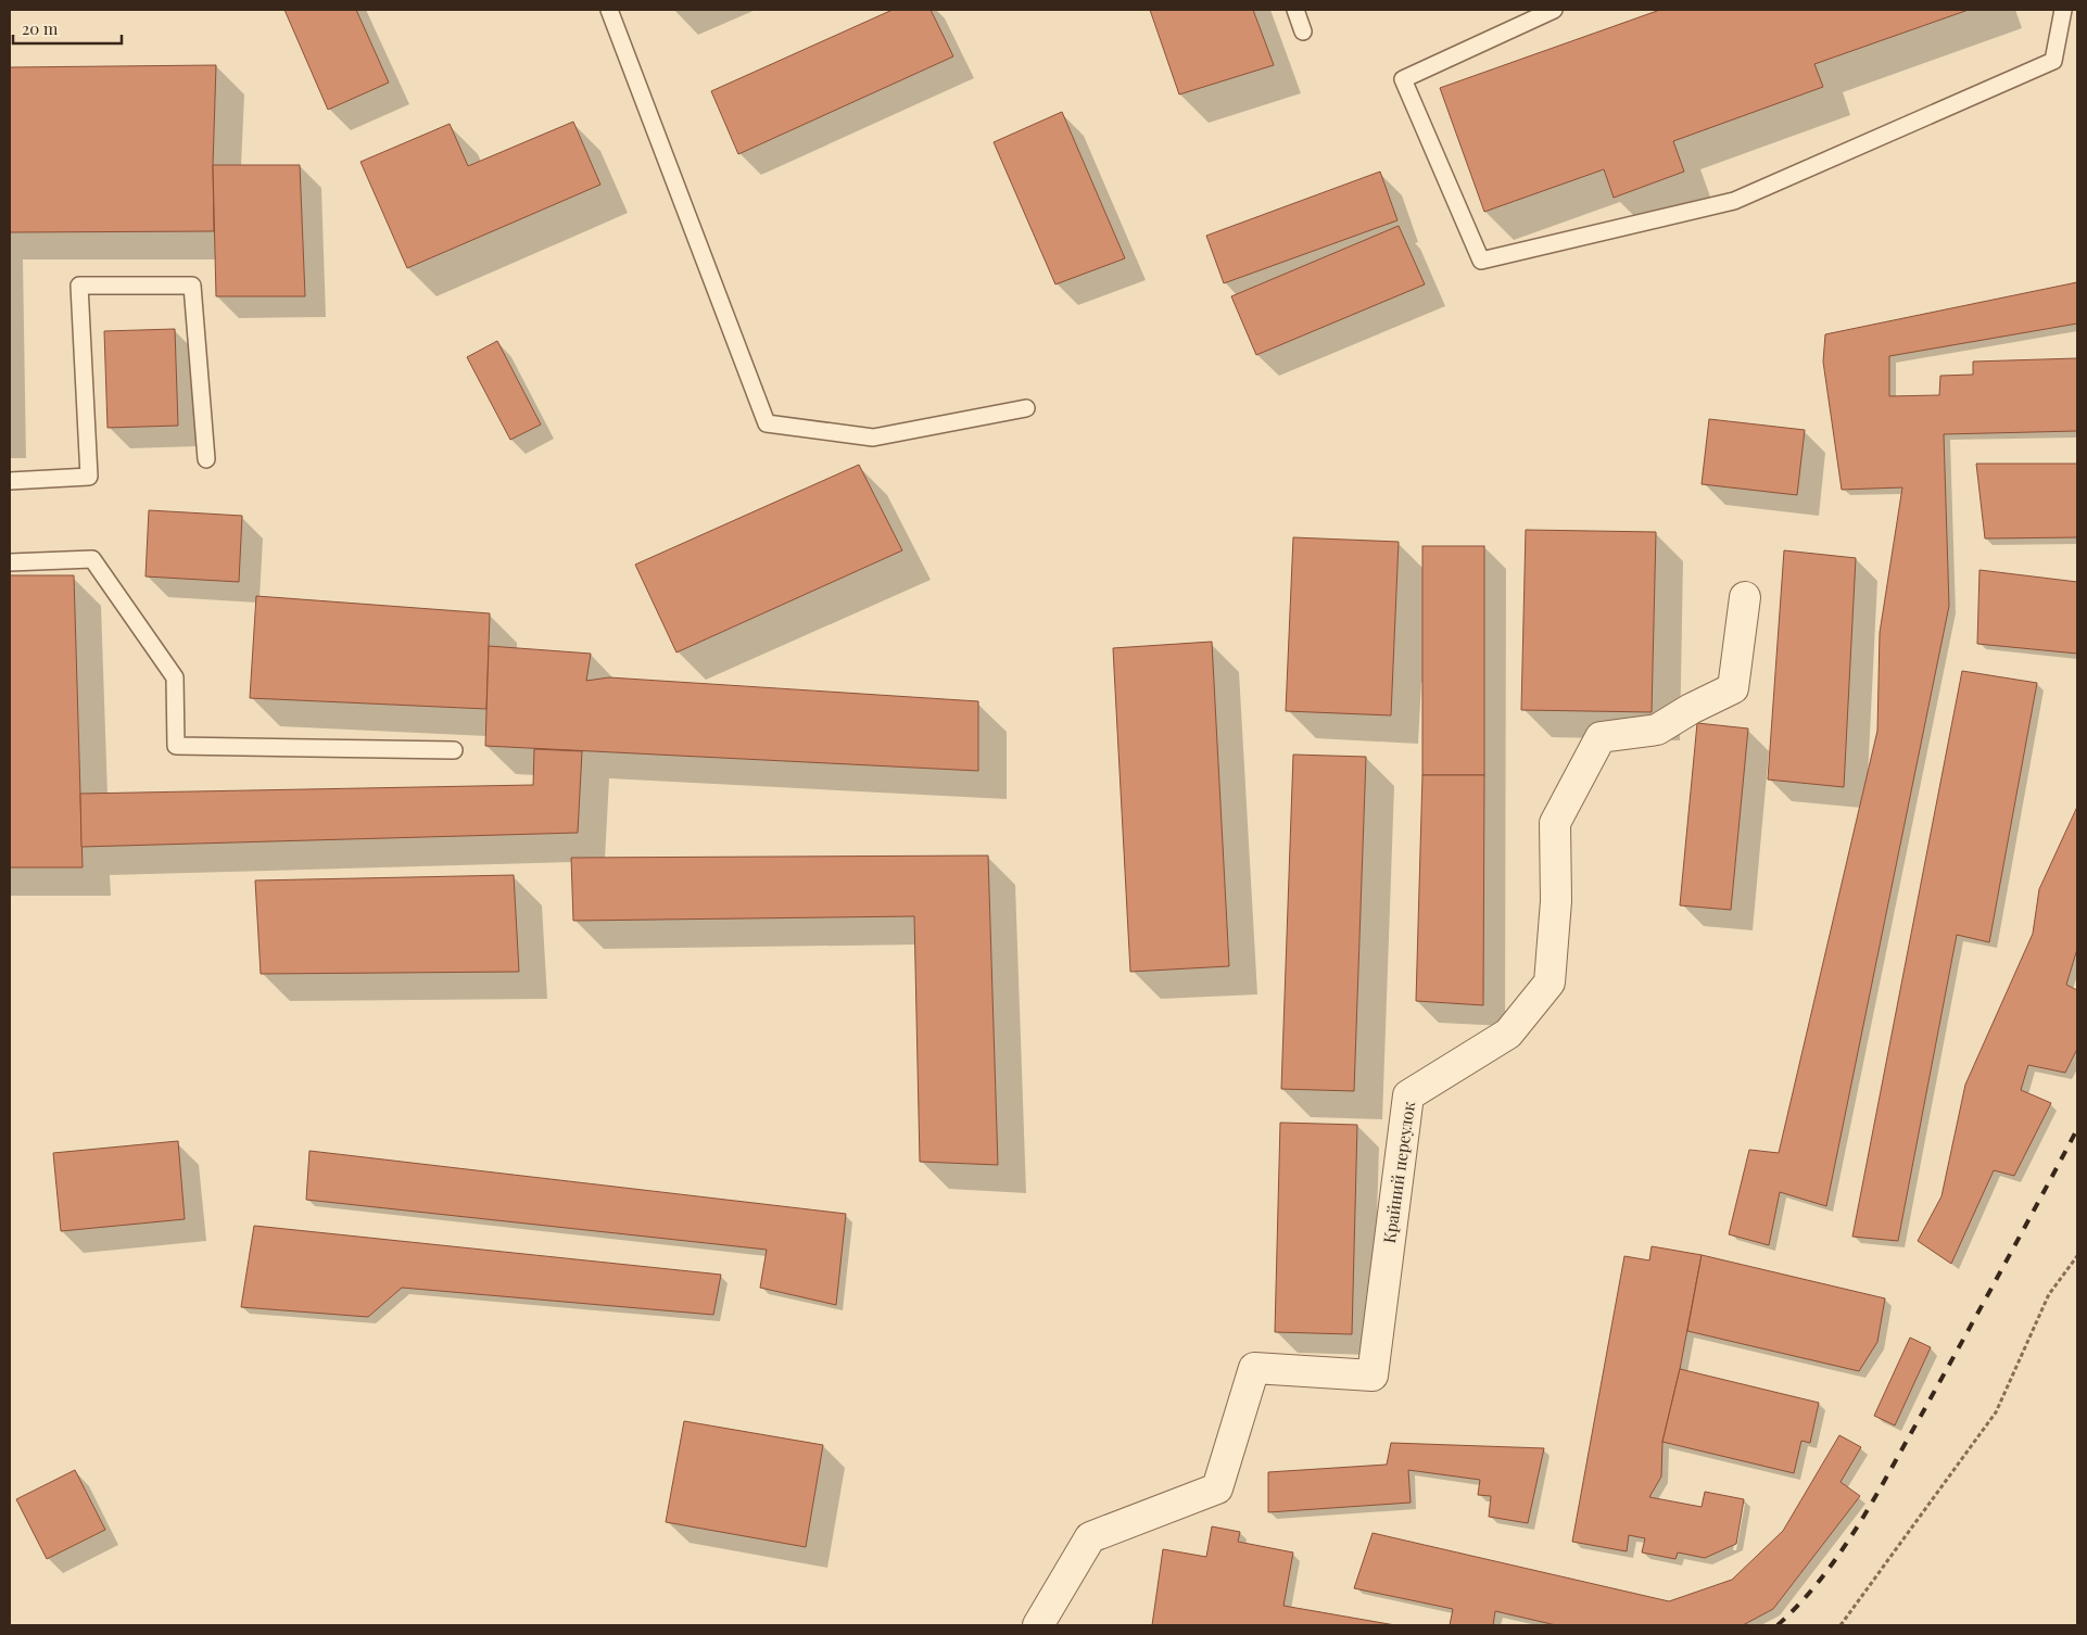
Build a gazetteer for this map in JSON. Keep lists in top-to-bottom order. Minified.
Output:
{"streets":{"street":["Крайний переулок"]},"scale_bar":"20 m"}
